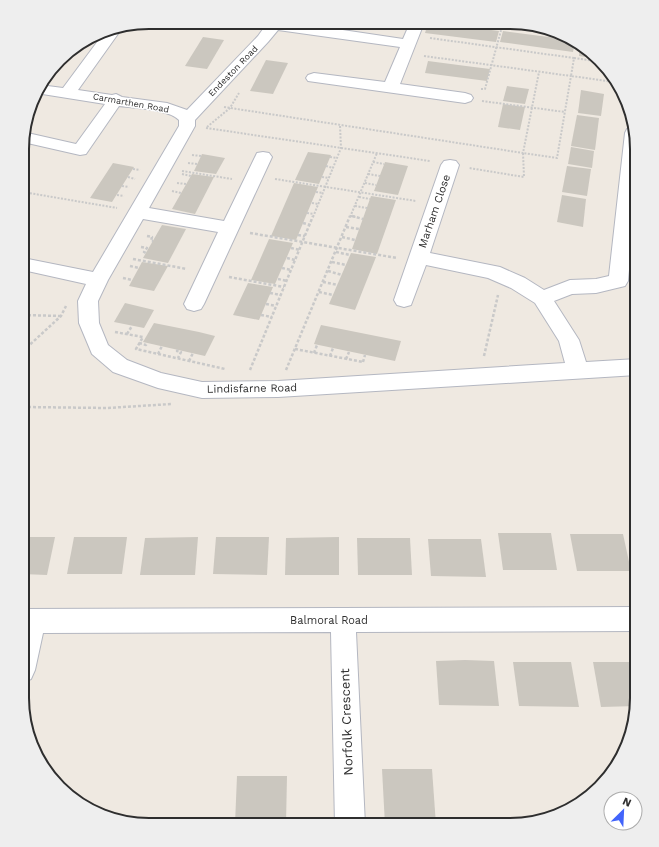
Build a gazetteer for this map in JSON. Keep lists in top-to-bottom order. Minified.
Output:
{"streets":{"street":["Endeston Road","Carmarthen Road","Marham Close","Lindisfarne Road","Balmoral Road","Norfolk Crescent"]},"crossings":[["Endeston Road","Carmarthen Road"],["Marham Close","Lindisfarne Road"],["Balmoral Road","Norfolk Crescent"]],"north":"top right"}
